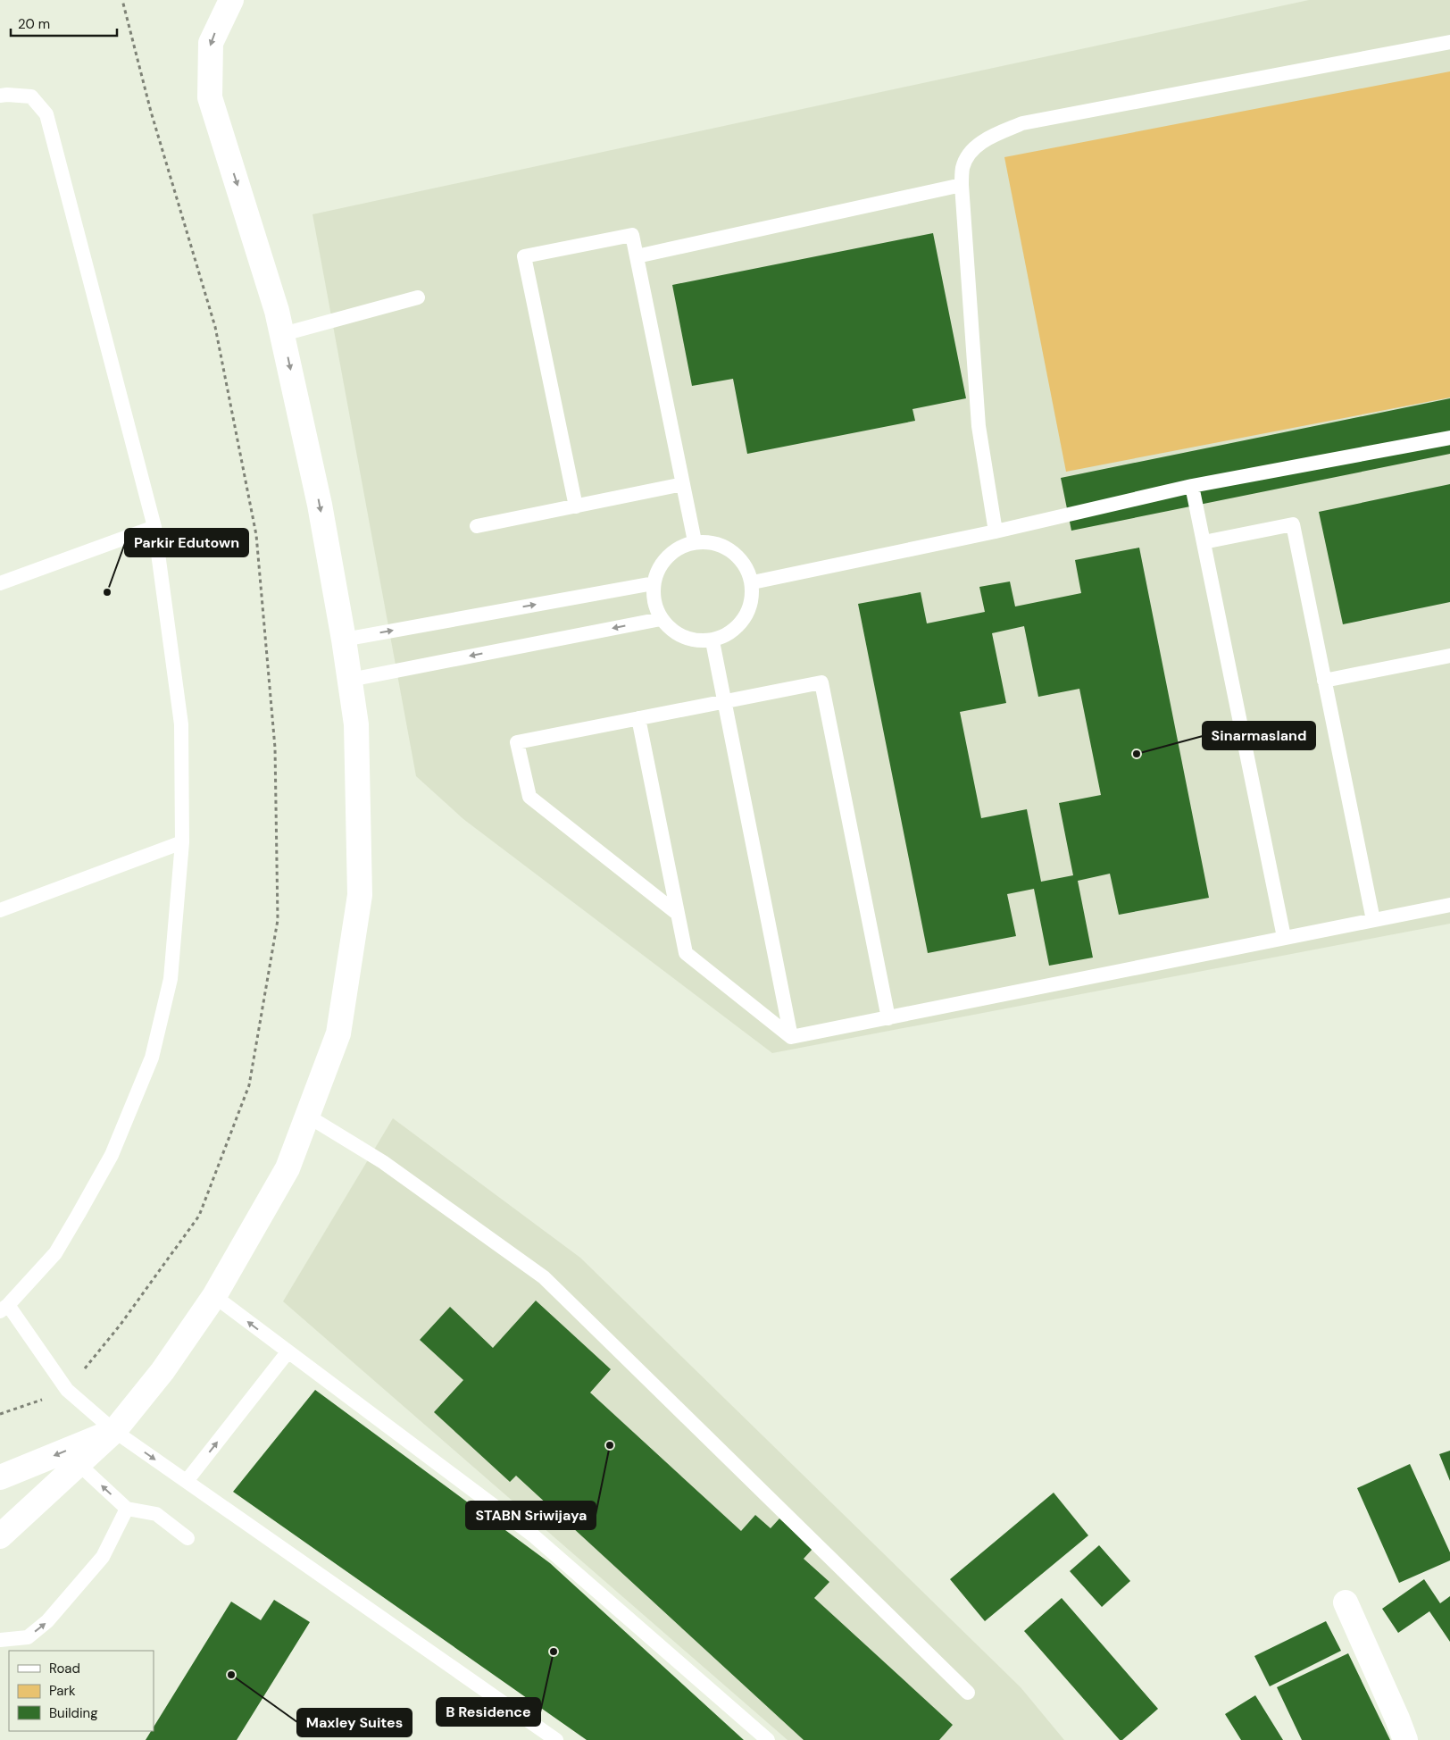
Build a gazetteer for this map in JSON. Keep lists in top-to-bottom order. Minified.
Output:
{"places":["Parkir Edutown","Sinarmasland","STABN Sriwijaya","B Residence","Maxley Suites"],"legend":["Road","Park","Building"],"scale_bar":"20 m"}
